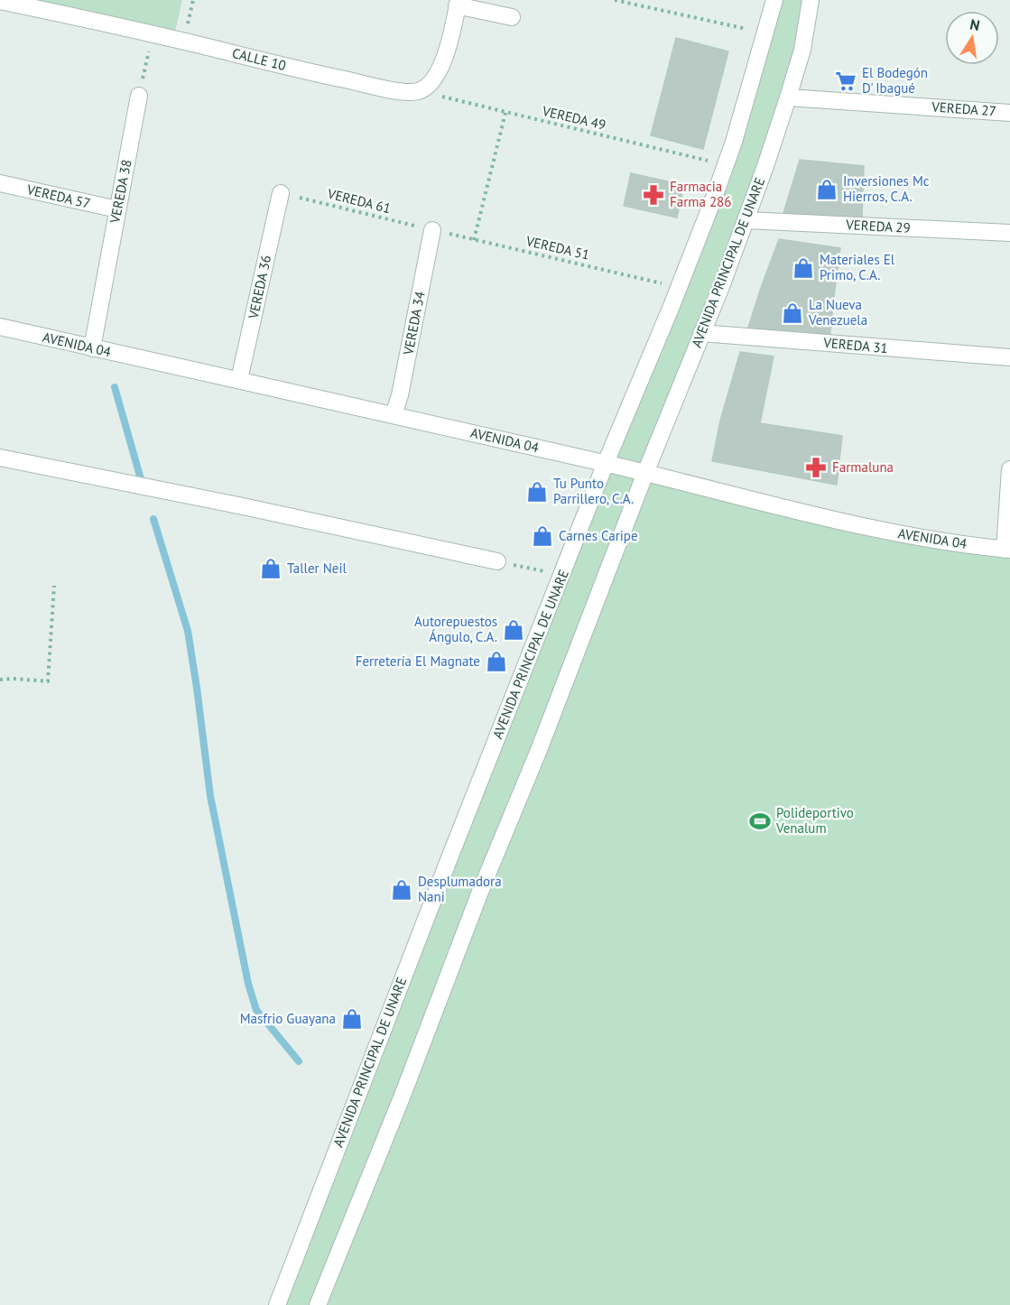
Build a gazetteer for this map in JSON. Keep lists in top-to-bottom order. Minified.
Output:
{"streets":{"street":["CALLE 10","VEREDA 27","VEREDA 38","VEREDA 57","VEREDA 29","AVENIDA PRINCIPAL DE UNARE","VEREDA 36","VEREDA 34","AVENIDA 04","VEREDA 31"],"path":["VEREDA 49","VEREDA 61","VEREDA 51"]},"crossings":[["CALLE 10","VEREDA 49"],["VEREDA 27","AVENIDA PRINCIPAL DE UNARE"],["VEREDA 49","AVENIDA PRINCIPAL DE UNARE"],["VEREDA 38","VEREDA 57"],["VEREDA 38","AVENIDA 04"],["VEREDA 61","VEREDA 51"],["VEREDA 61","VEREDA 36"],["VEREDA 61","VEREDA 34"],["VEREDA 29","AVENIDA PRINCIPAL DE UNARE"],["VEREDA 51","AVENIDA PRINCIPAL DE UNARE"],["VEREDA 51","VEREDA 34"],["AVENIDA PRINCIPAL DE UNARE","AVENIDA 04"],["AVENIDA PRINCIPAL DE UNARE","VEREDA 31"],["VEREDA 36","AVENIDA 04"],["VEREDA 34","AVENIDA 04"]],"places":{"supermarket":["El Bodegón D' Ibagué"],"shop":["Inversiones Mc Hierros, C.A.","Materiales El Primo, C.A.","La Nueva Venezuela","Tu Punto Parrillero, C.A.","Carnes Caripe","Taller Neil","Autorepuestos Ángulo, C.A.","Ferretería El Magnate","Desplumadora Nani","Masfrio Guayana"],"pharmacy":["Farmacia Farma 286","Farmaluna"],"sports":["Polideportivo Venalum"]},"north":"top"}
